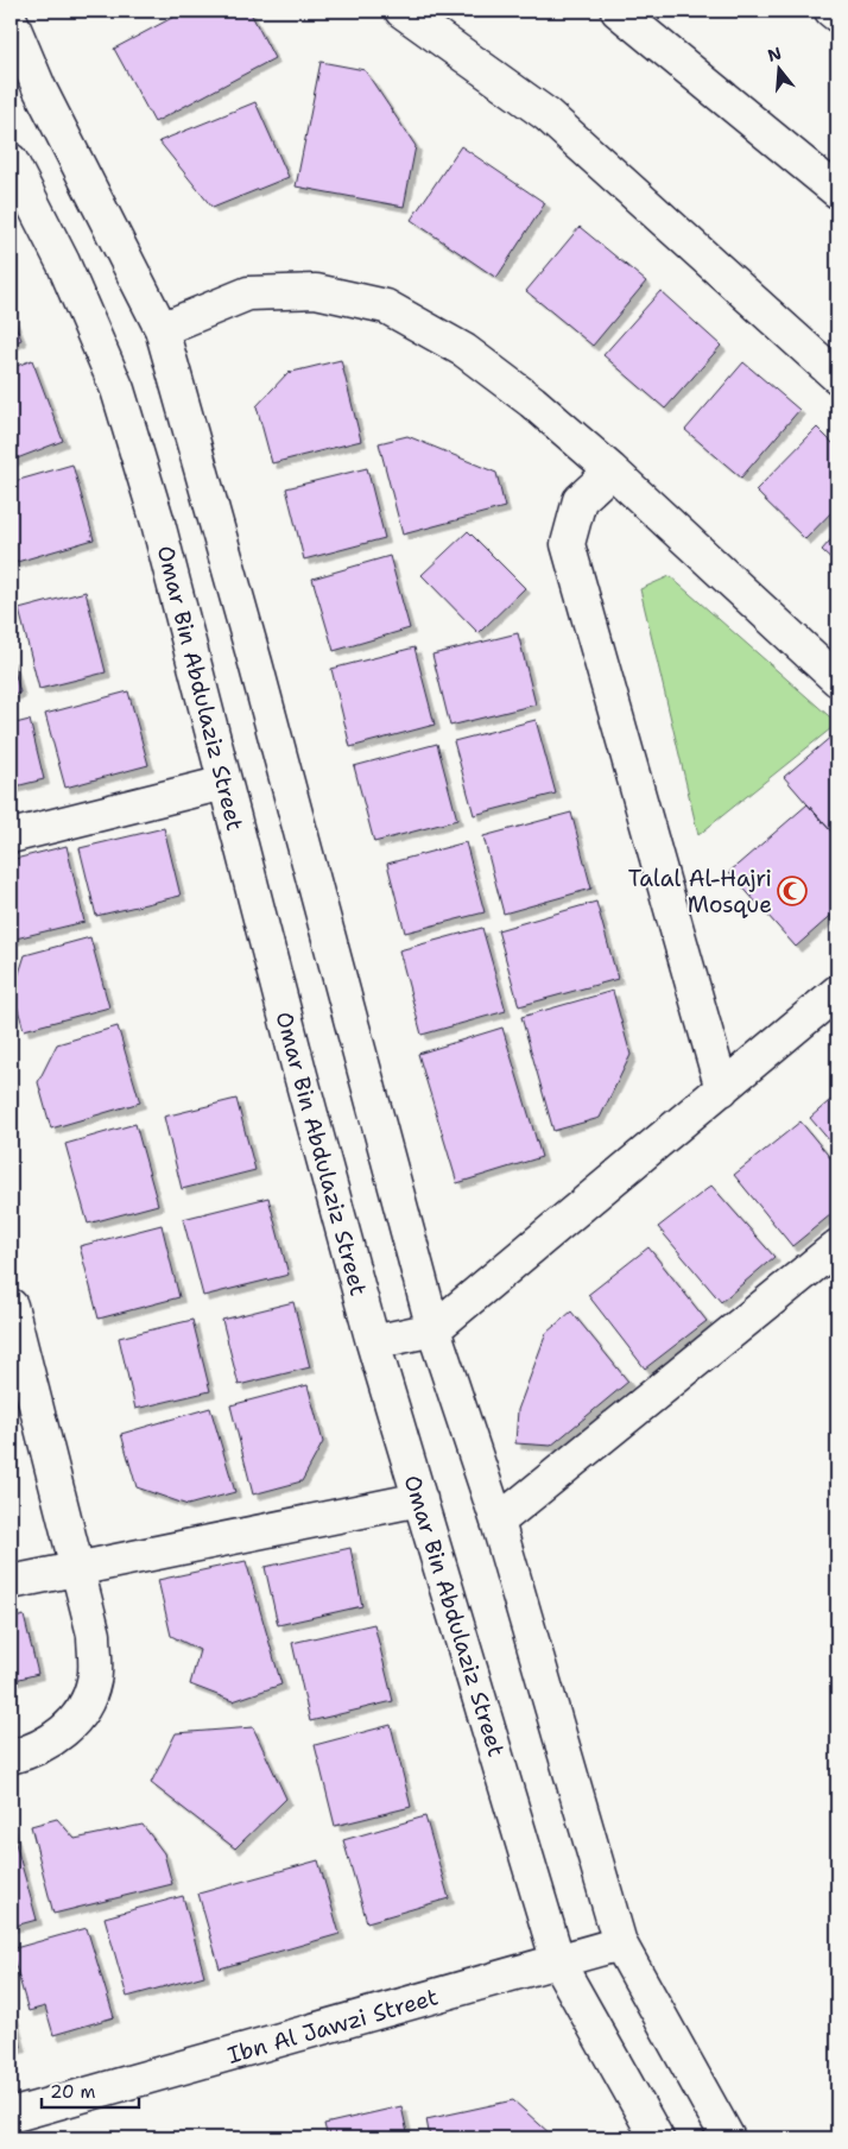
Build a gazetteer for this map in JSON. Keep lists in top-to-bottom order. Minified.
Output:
{"streets":{"main road":["Omar Bin Abdulaziz Street","Ibn Al Jawzi Street"]},"crossings":[["Omar Bin Abdulaziz Street","Ibn Al Jawzi Street"]],"places":{"mosque":["Talal Al-Hajri Mosque"]},"scale_bar":"20 m","north":"top"}
